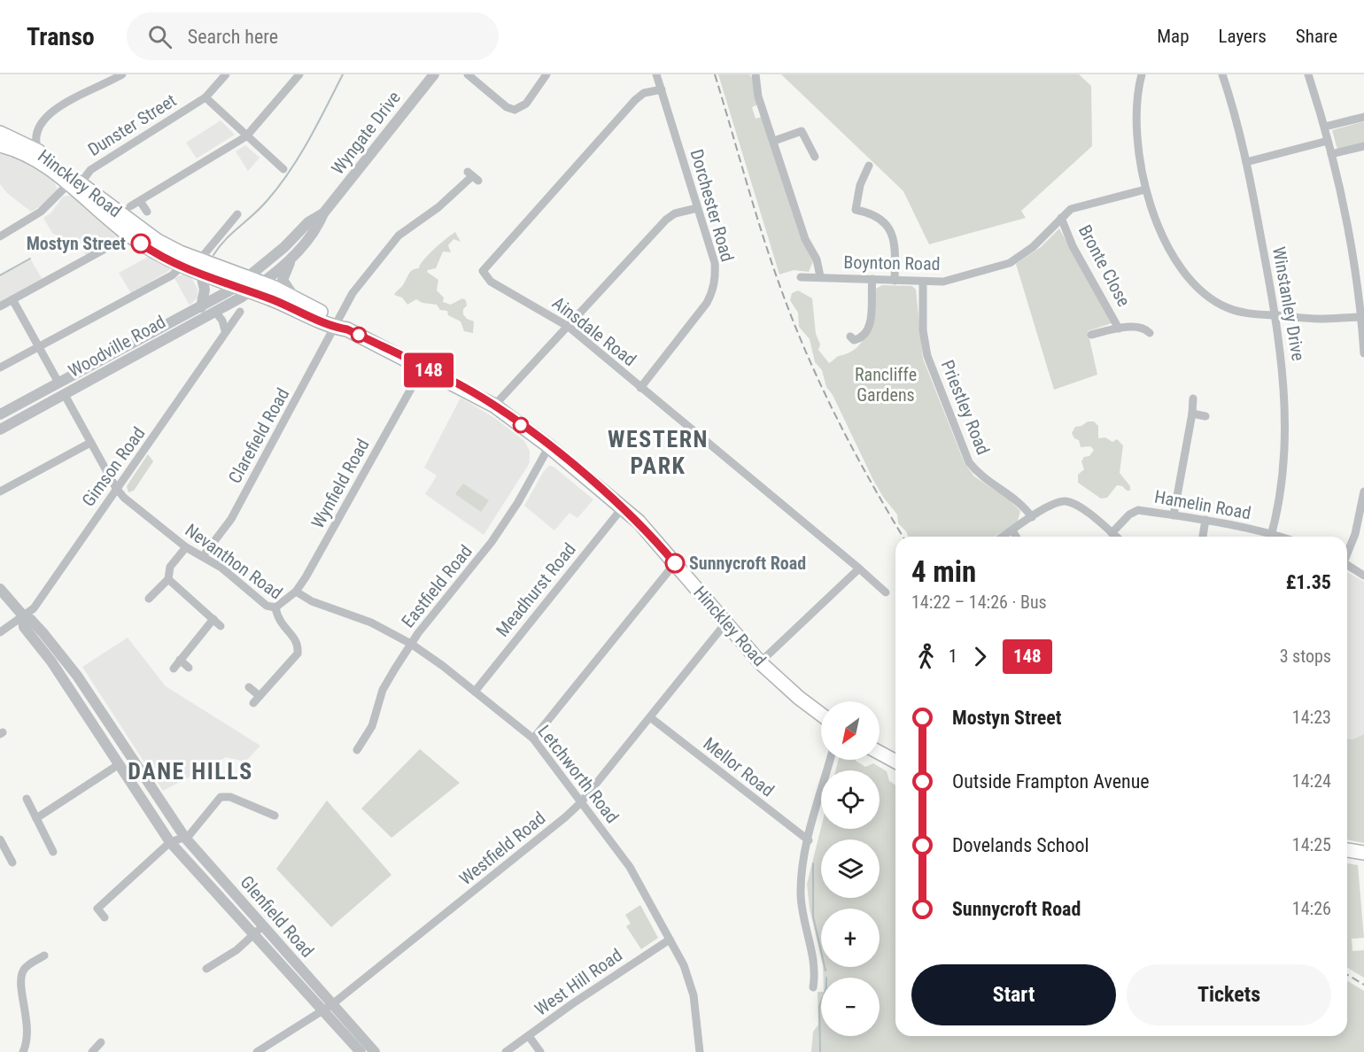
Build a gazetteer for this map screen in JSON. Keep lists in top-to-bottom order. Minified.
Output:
{"streets":{"main road":["Hinckley Road"],"street":["Dunster Street","Wyngate Drive","Dorchester Road","Boynton Road","Bronte Close","Winstanley Drive","Ainsdale Road","Woodville Road","Priestley Road","Clarefield Road","Gimson Road","Wynfield Road","Hamelin Road","Nevanthon Road","Eastfield Road","Meadhurst Road","Mellor Road","Letchworth Road","Westfield Road","Glenfield Road","West Hill Road"]},"crossings":[["Dunster Street","Hinckley Road"],["Wyngate Drive","Hinckley Road"],["Wyngate Drive","Woodville Road"],["Hinckley Road","Woodville Road"],["Hinckley Road","Clarefield Road"],["Hinckley Road","Wynfield Road"],["Hinckley Road","Eastfield Road"],["Hinckley Road","Meadhurst Road"],["Hinckley Road","Westfield Road"],["Dorchester Road","Ainsdale Road"],["Boynton Road","Bronte Close"],["Boynton Road","Priestley Road"],["Woodville Road","Nevanthon Road"],["Clarefield Road","Nevanthon Road"],["Gimson Road","Nevanthon Road"],["Gimson Road","Glenfield Road"],["Wynfield Road","Nevanthon Road"],["Wynfield Road","Letchworth Road"],["Eastfield Road","Letchworth Road"],["Meadhurst Road","Letchworth Road"],["Mellor Road","Westfield Road"],["Letchworth Road","Westfield Road"],["Letchworth Road","West Hill Road"],["Westfield Road","Glenfield Road"]],"districts":["WESTERN PARK","DANE HILLS"],"parks":["Rancliffe Gardens"],"places":["Mostyn Street","Sunnycroft Road"],"lines":["bus line 148"],"north":"bottom left","page":{"header":"Transo","search":"Search here","nav":["Map","Layers","Share"],"on_map":"148","heading":["4 min","14:22 – 14:26 · Bus","£1.35"],"legs":["1","148","3 stops"],"list":[{"name":"Mostyn Street","value":"14:23"},{"name":"Outside Frampton Avenue","value":"14:24"},{"name":"Dovelands School","value":"14:25"},{"name":"Sunnycroft Road","value":"14:26"}],"map_buttons":["+","−"],"buttons":["Start","Tickets"]}}
